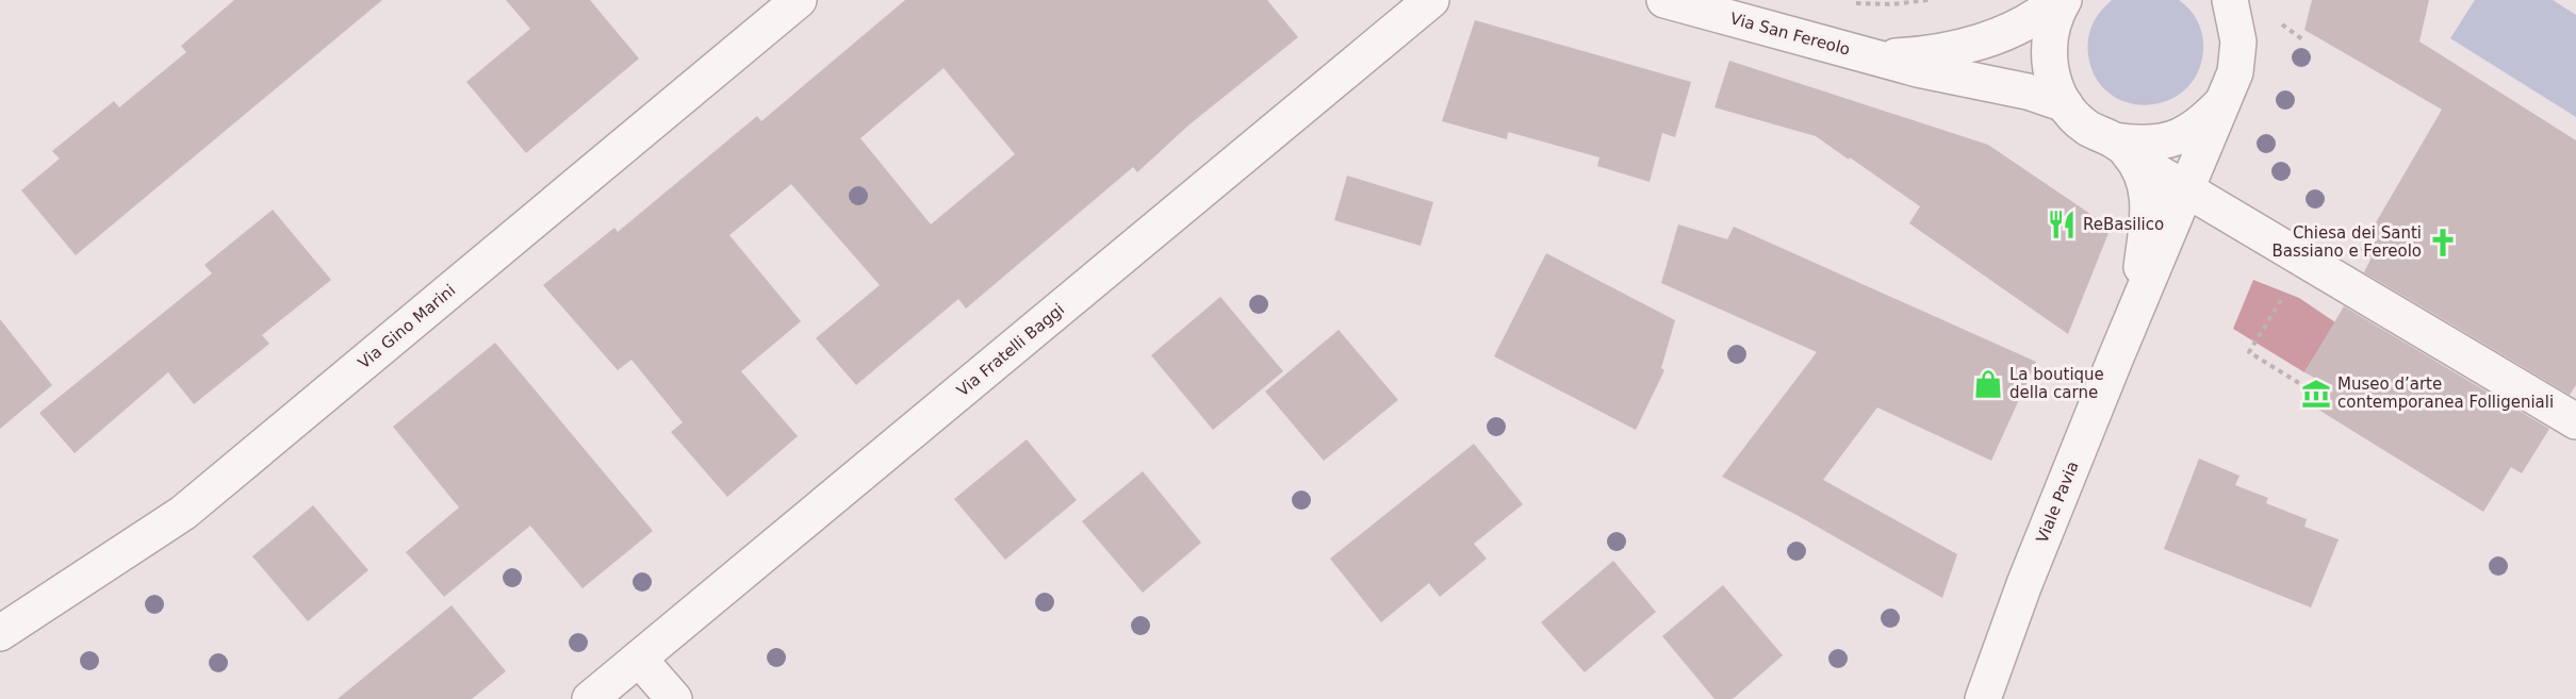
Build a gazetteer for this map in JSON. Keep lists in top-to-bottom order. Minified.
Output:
{"streets":{"street":["Via San Fereolo","Via Gino Marini","Via Fratelli Baggi","Viale Pavia"]},"crossings":[["Via San Fereolo","Viale Pavia"]],"places":{"restaurant":["ReBasilico"],"church":["Chiesa dei Santi Bassiano e Fereolo"],"shop":["La boutique della carne"],"museum":["Museo d’arte contemporanea Folligeniali"]}}
